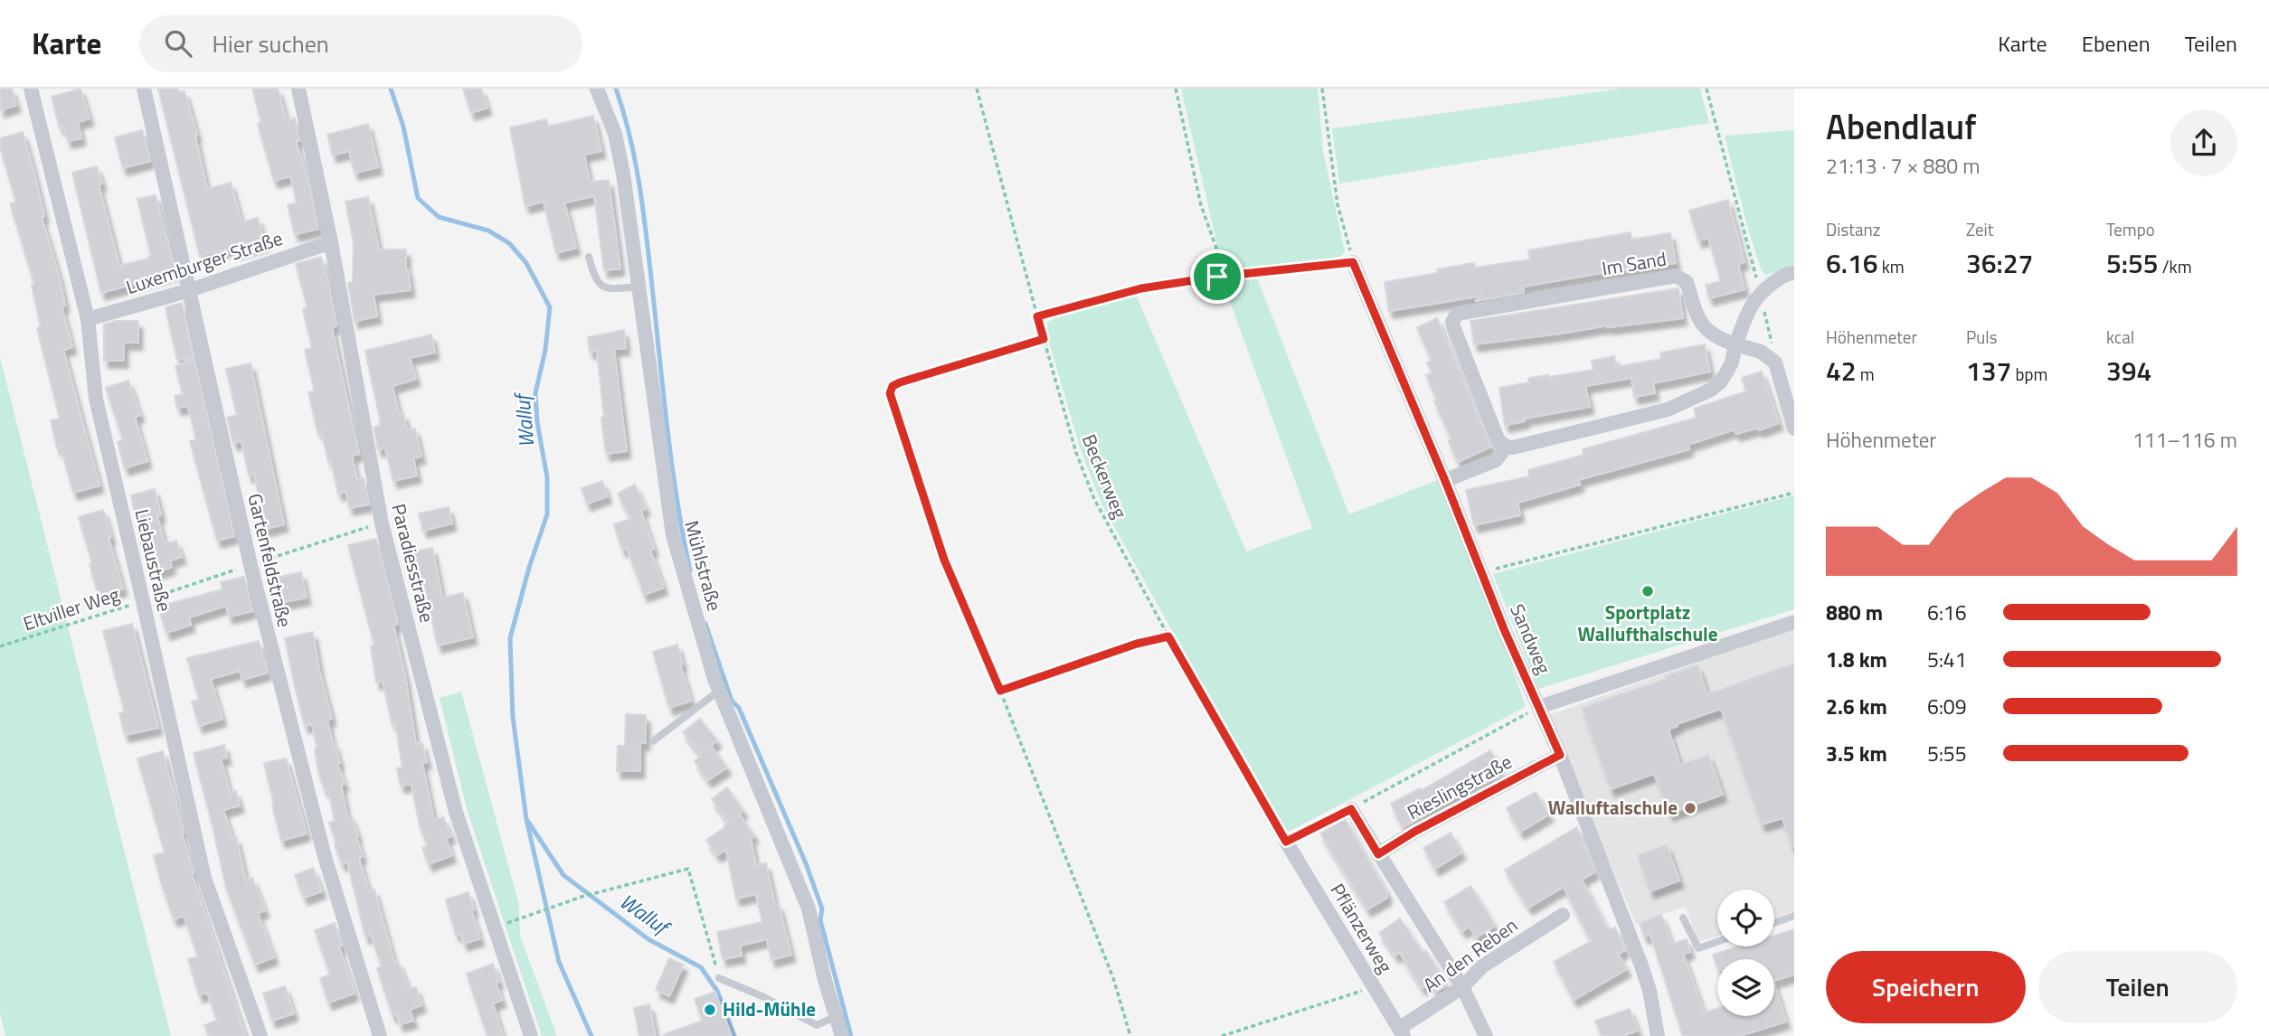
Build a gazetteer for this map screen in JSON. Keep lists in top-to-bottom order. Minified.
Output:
{"streets":{"street":["Luxemburger Straße","Im Sand","Liebaustraße","Gartenfeldstraße","Paradiesstraße","Mühlstraße","Sandweg","Rieslingstraße","Pflänzerweg","An den Reben"],"path":["Beckerweg","Eltviller Weg"]},"crossings":[["Luxemburger Straße","Liebaustraße"],["Luxemburger Straße","Gartenfeldstraße"],["Luxemburger Straße","Paradiesstraße"],["Beckerweg","Pflänzerweg"],["Liebaustraße","Eltviller Weg"],["Sandweg","Rieslingstraße"],["Pflänzerweg","An den Reben"]],"water":["Walluf"],"places":["Sportplatz Wallufthalschule","Walluftalschule","Hild-Mühle"],"page":{"header":"Karte","search":"Hier suchen","nav":["Karte","Ebenen","Teilen"],"heading":["Abendlauf","21:13 · 7 × 880 m"],"stats":[["Distanz","6.16 km"],["Zeit","36:27"],["Tempo","5:55 /km"],["Höhenmeter","42 m"],["Puls","137 bpm"],["kcal","394"]],"chart":["Höhenmeter","111–116 m"],"list":[{"name":"880 m","note":"6:16"},{"name":"1.8 km","note":"5:41"},{"name":"2.6 km","note":"6:09"},{"name":"3.5 km","note":"5:55"}],"buttons":["Speichern","Teilen"]}}
